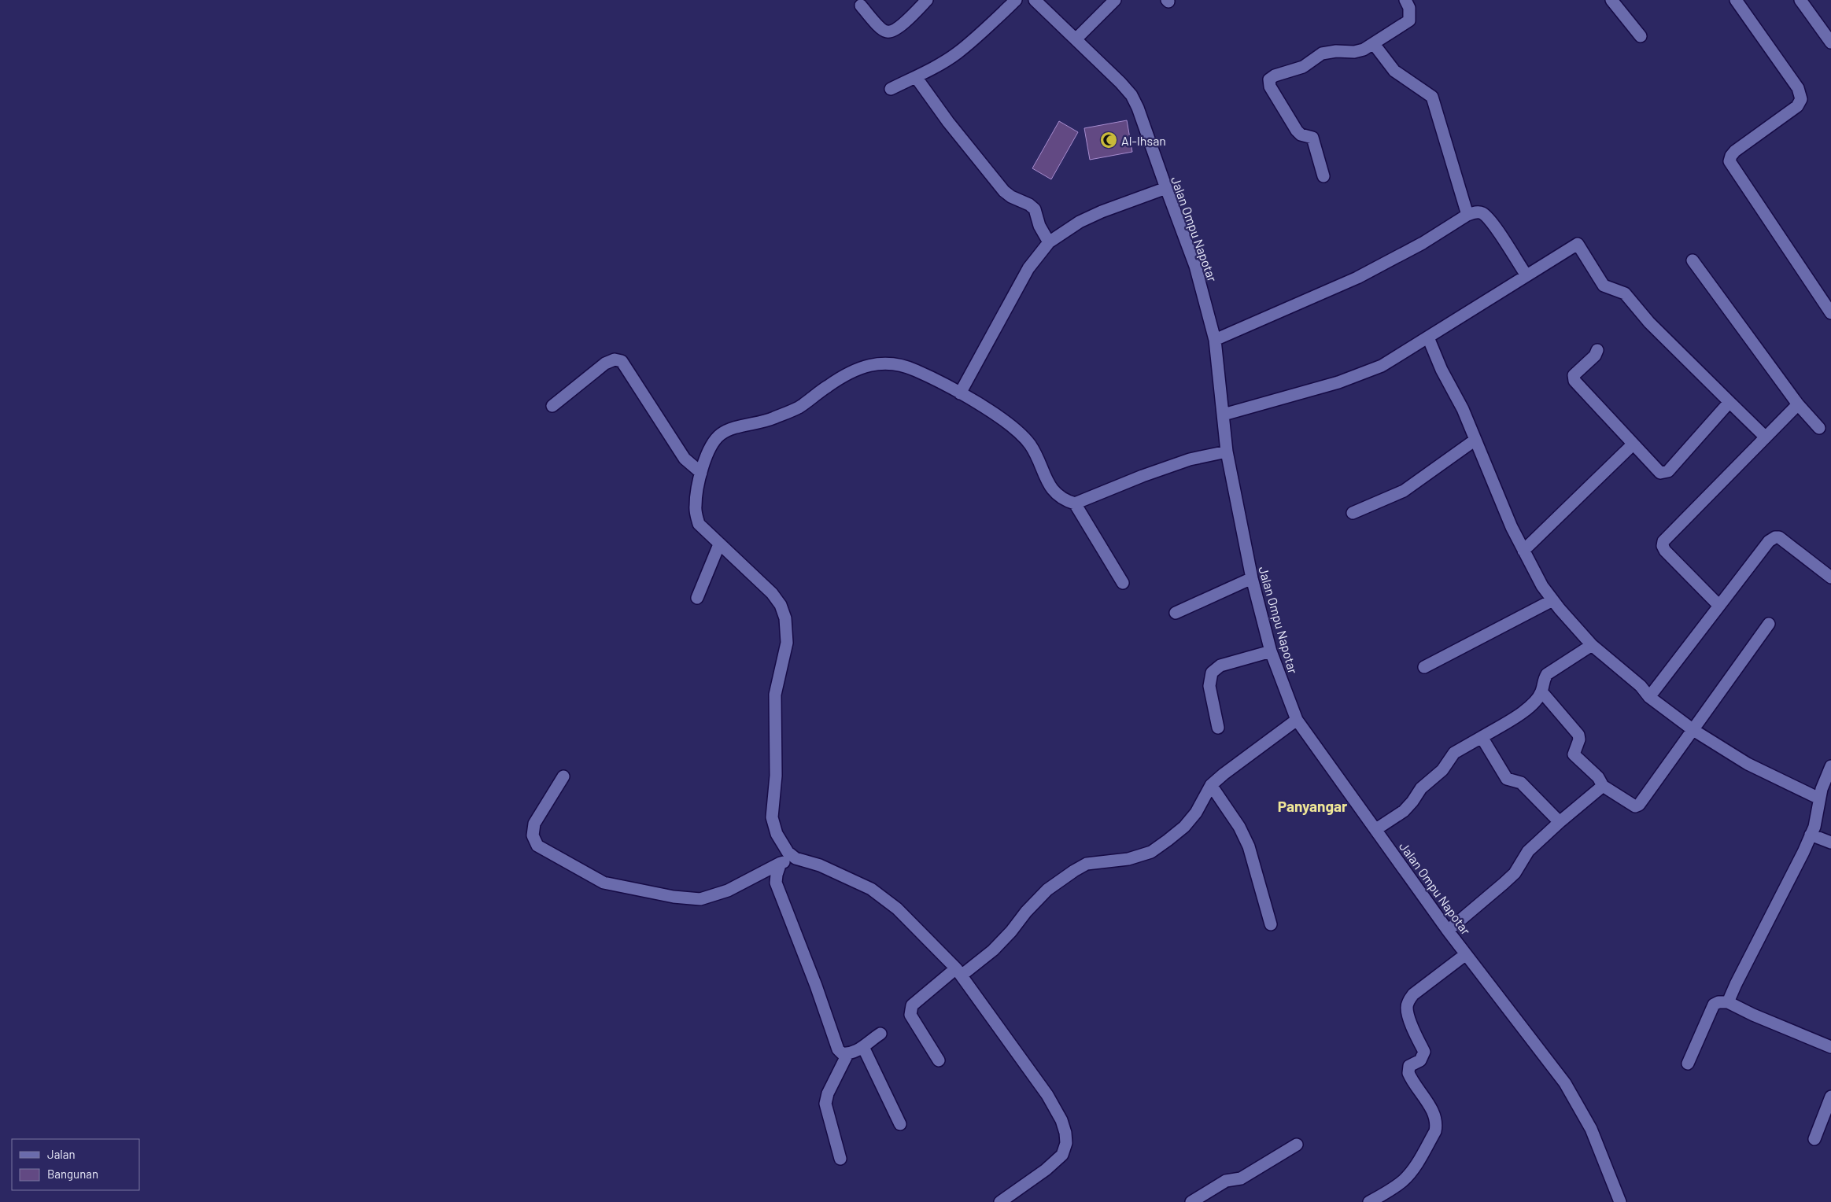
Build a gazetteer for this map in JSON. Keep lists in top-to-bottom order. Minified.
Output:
{"streets":{"street":["Jalan Ompu Napotar"]},"districts":["Panyangar"],"places":{"mosque":["Al-Ihsan"]},"legend":["Jalan","Bangunan"]}
